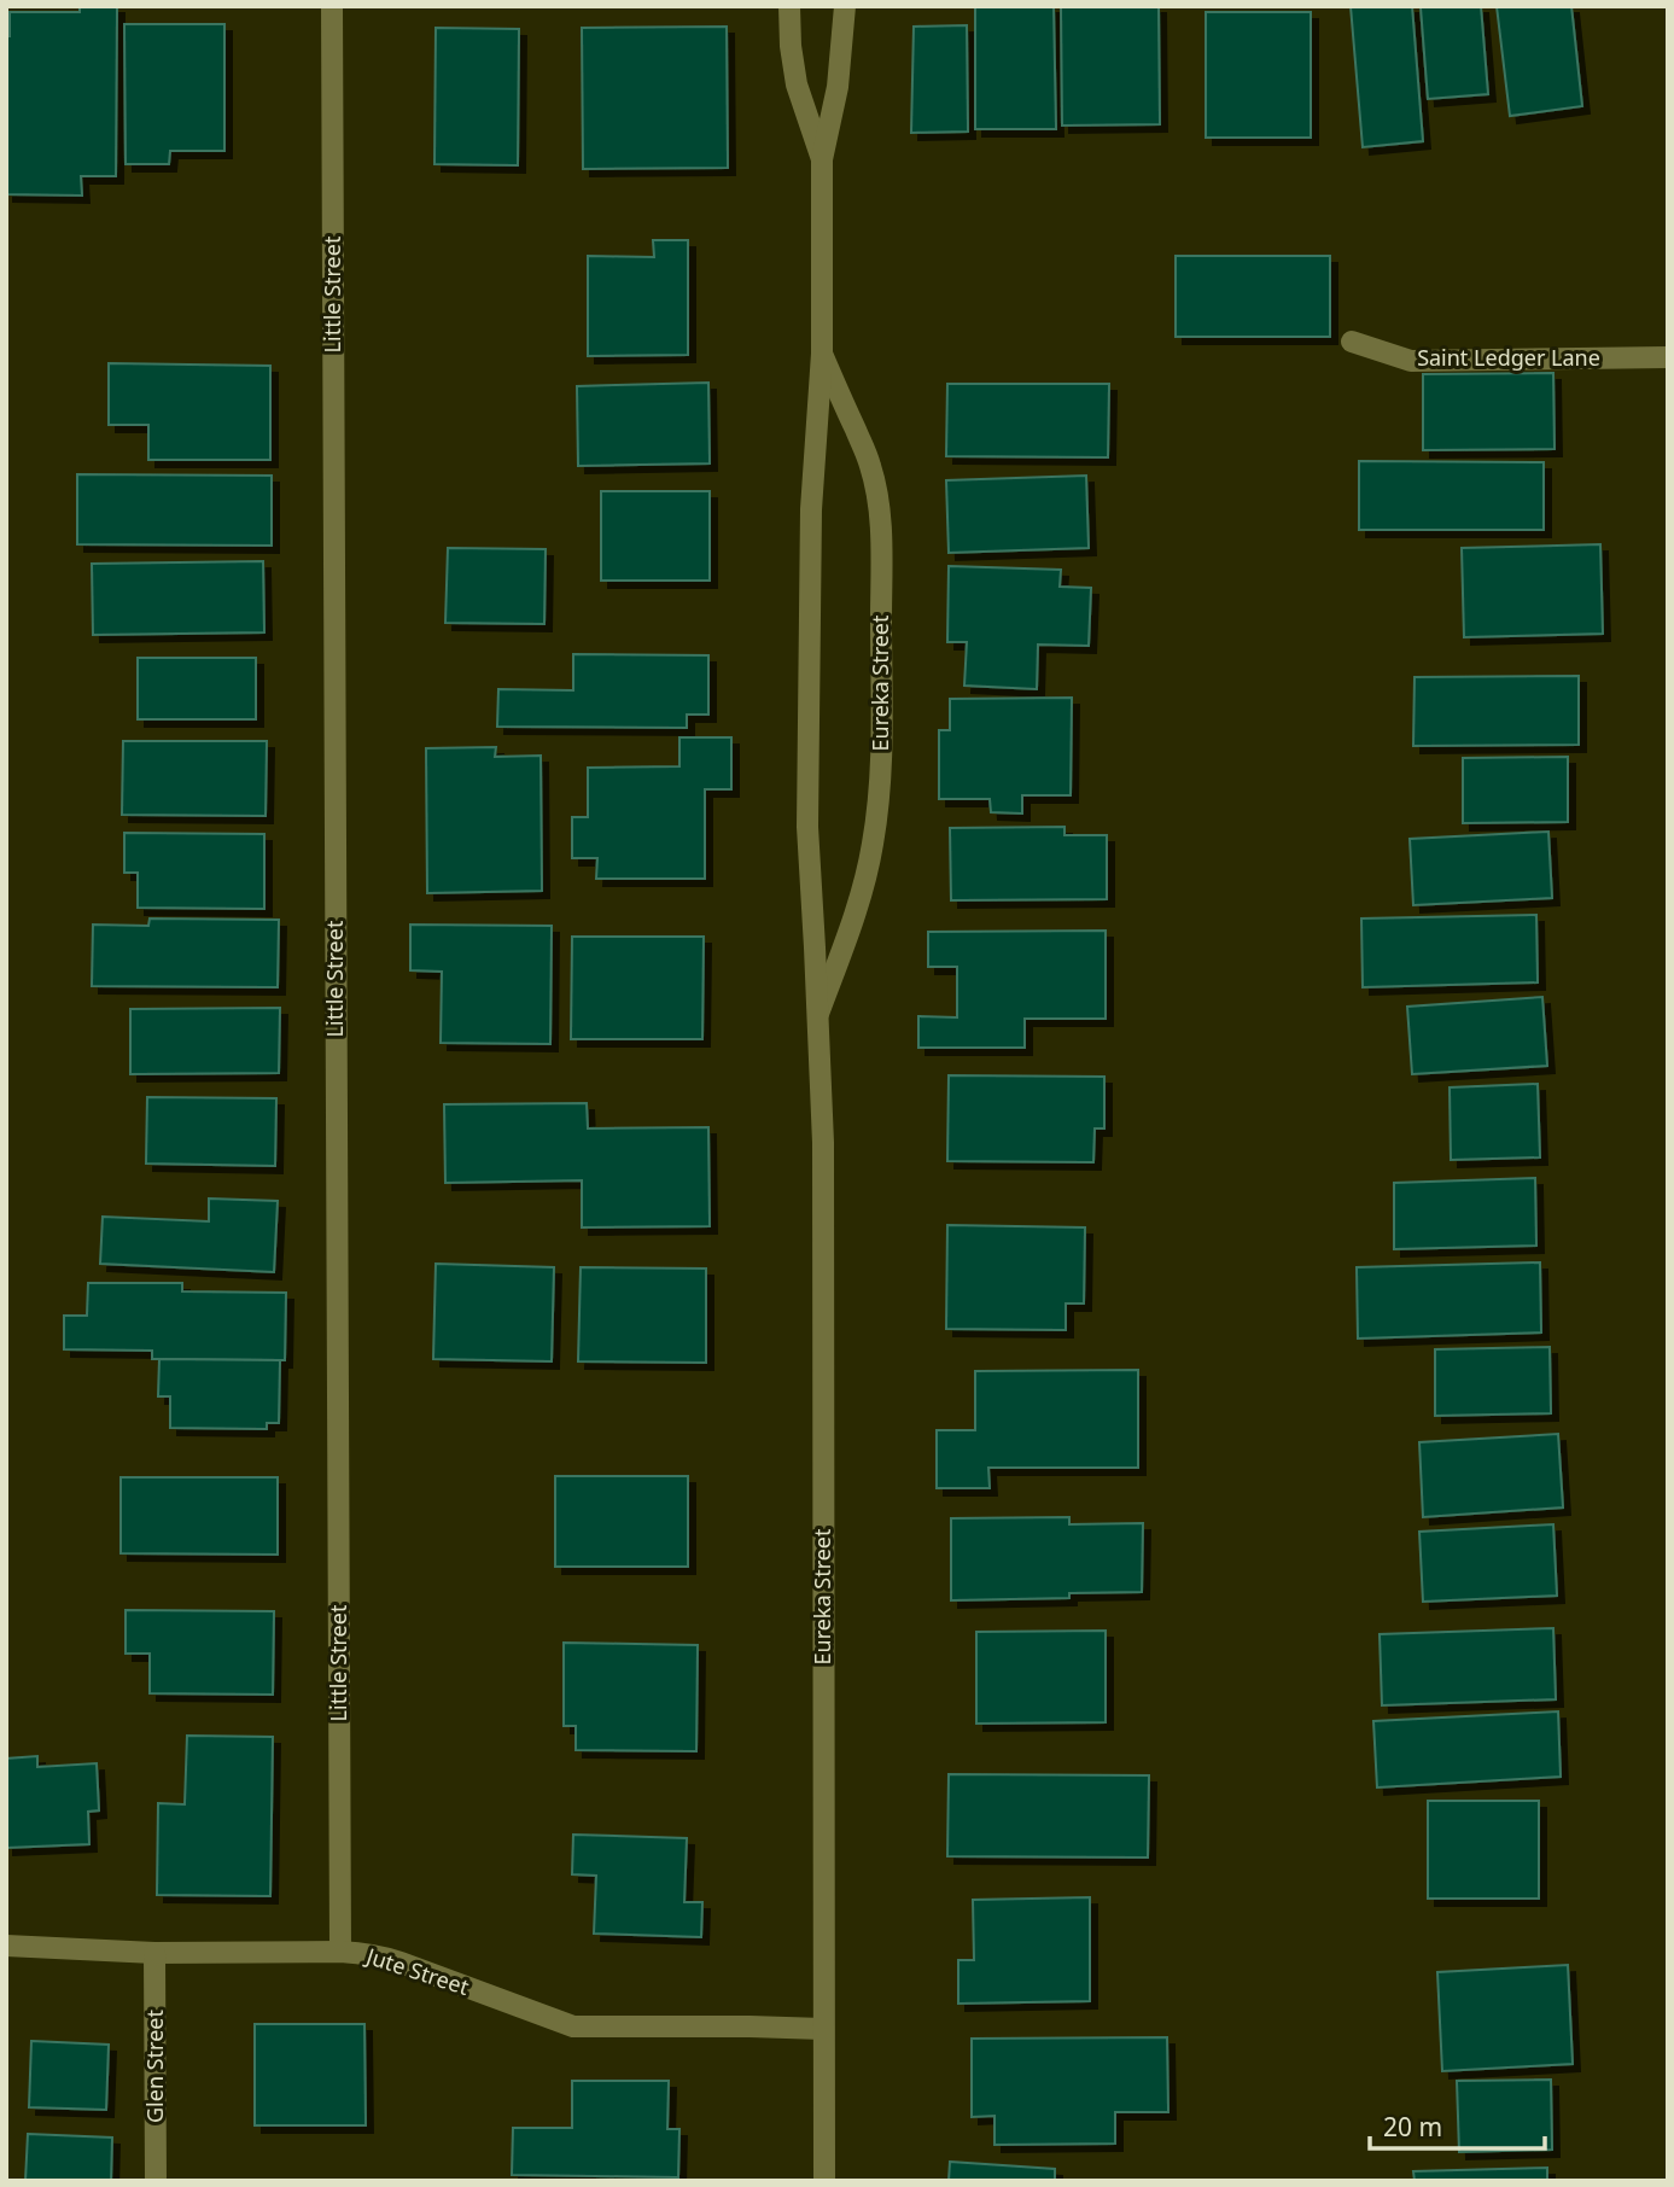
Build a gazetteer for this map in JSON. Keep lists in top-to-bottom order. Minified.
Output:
{"streets":{"street":["Little Street","Saint Ledger Lane","Eureka Street","Jute Street","Glen Street"]},"crossings":[["Little Street","Jute Street"],["Eureka Street","Jute Street"],["Jute Street","Glen Street"]],"scale_bar":"20 m"}
